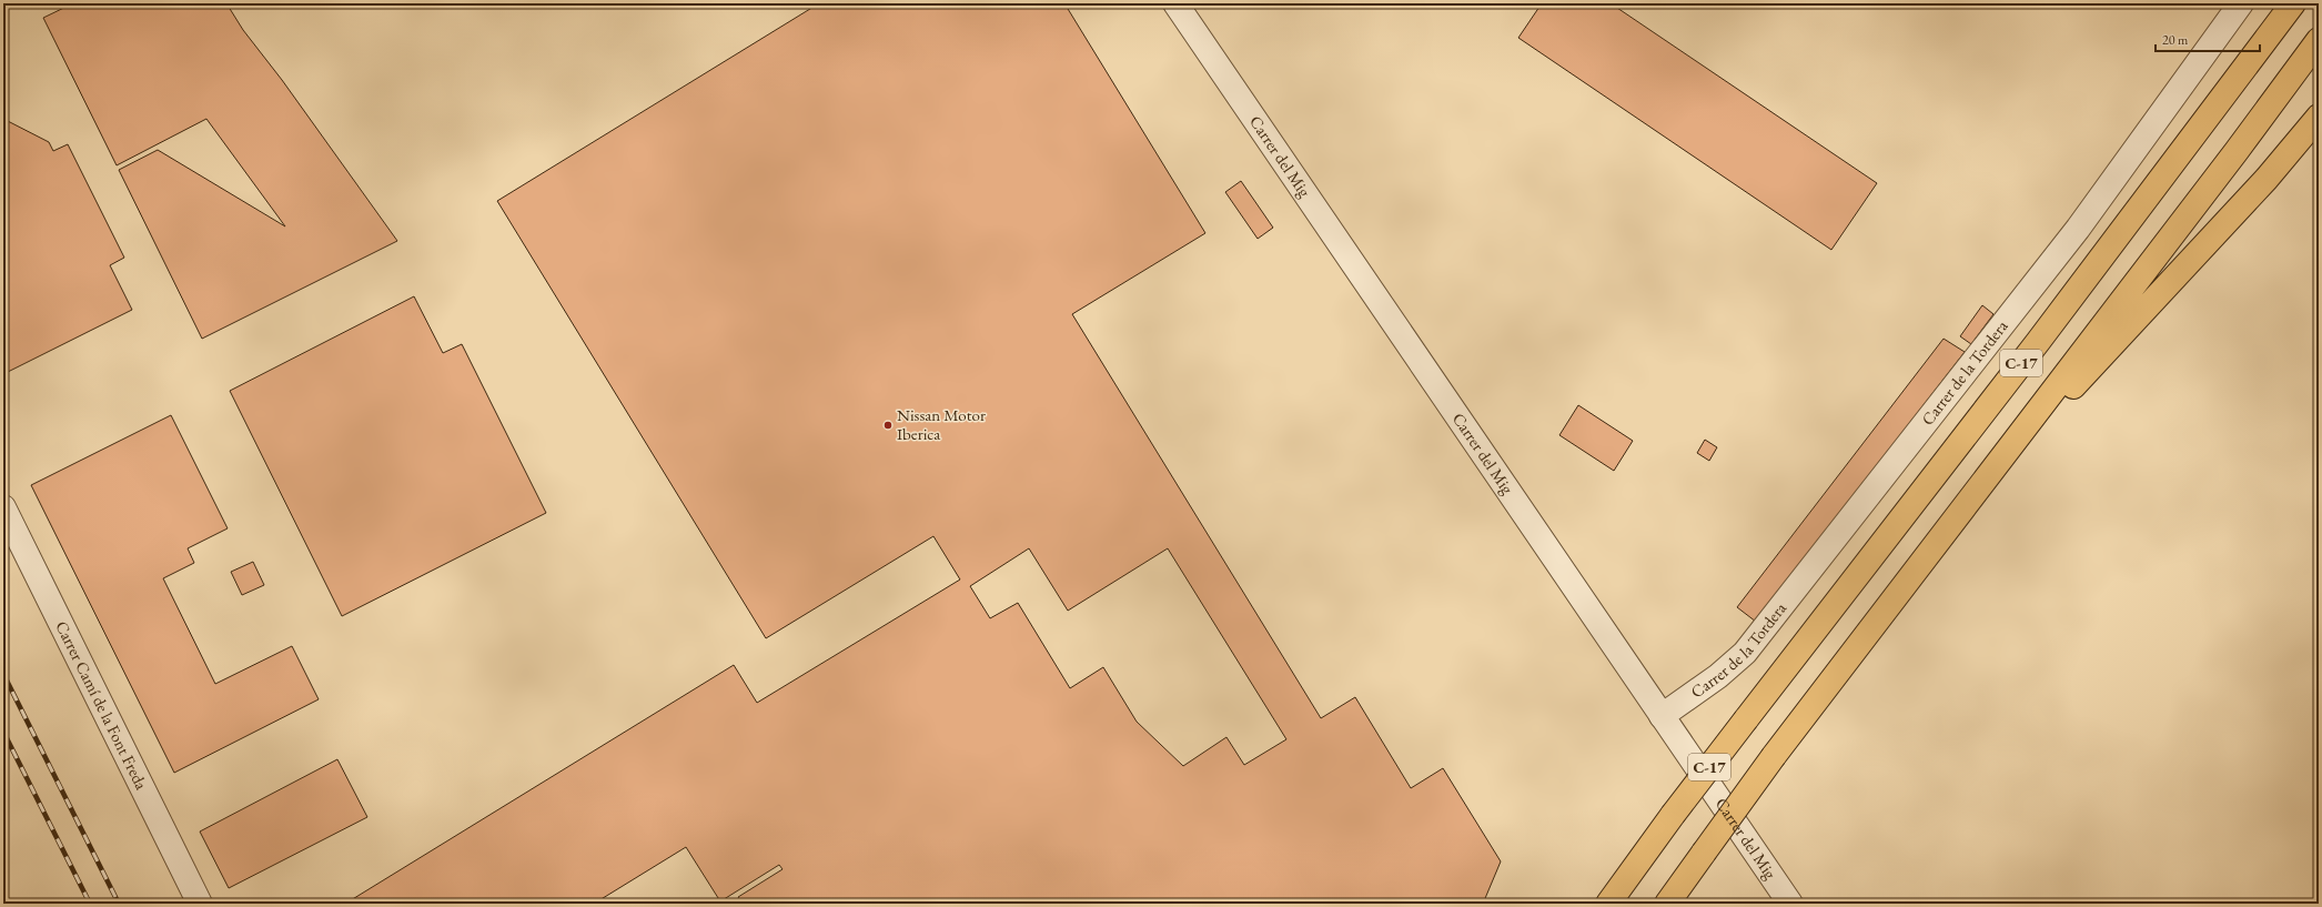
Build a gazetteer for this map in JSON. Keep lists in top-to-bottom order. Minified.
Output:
{"streets":{"highway":["C-17"],"street":["Carrer del Mig","Carrer de la Tordera","Carrer Camí de la Font Freda"]},"crossings":[["Carrer del Mig","Carrer de la Tordera"]],"places":["Nissan Motor Iberica"],"scale_bar":"20 m"}
